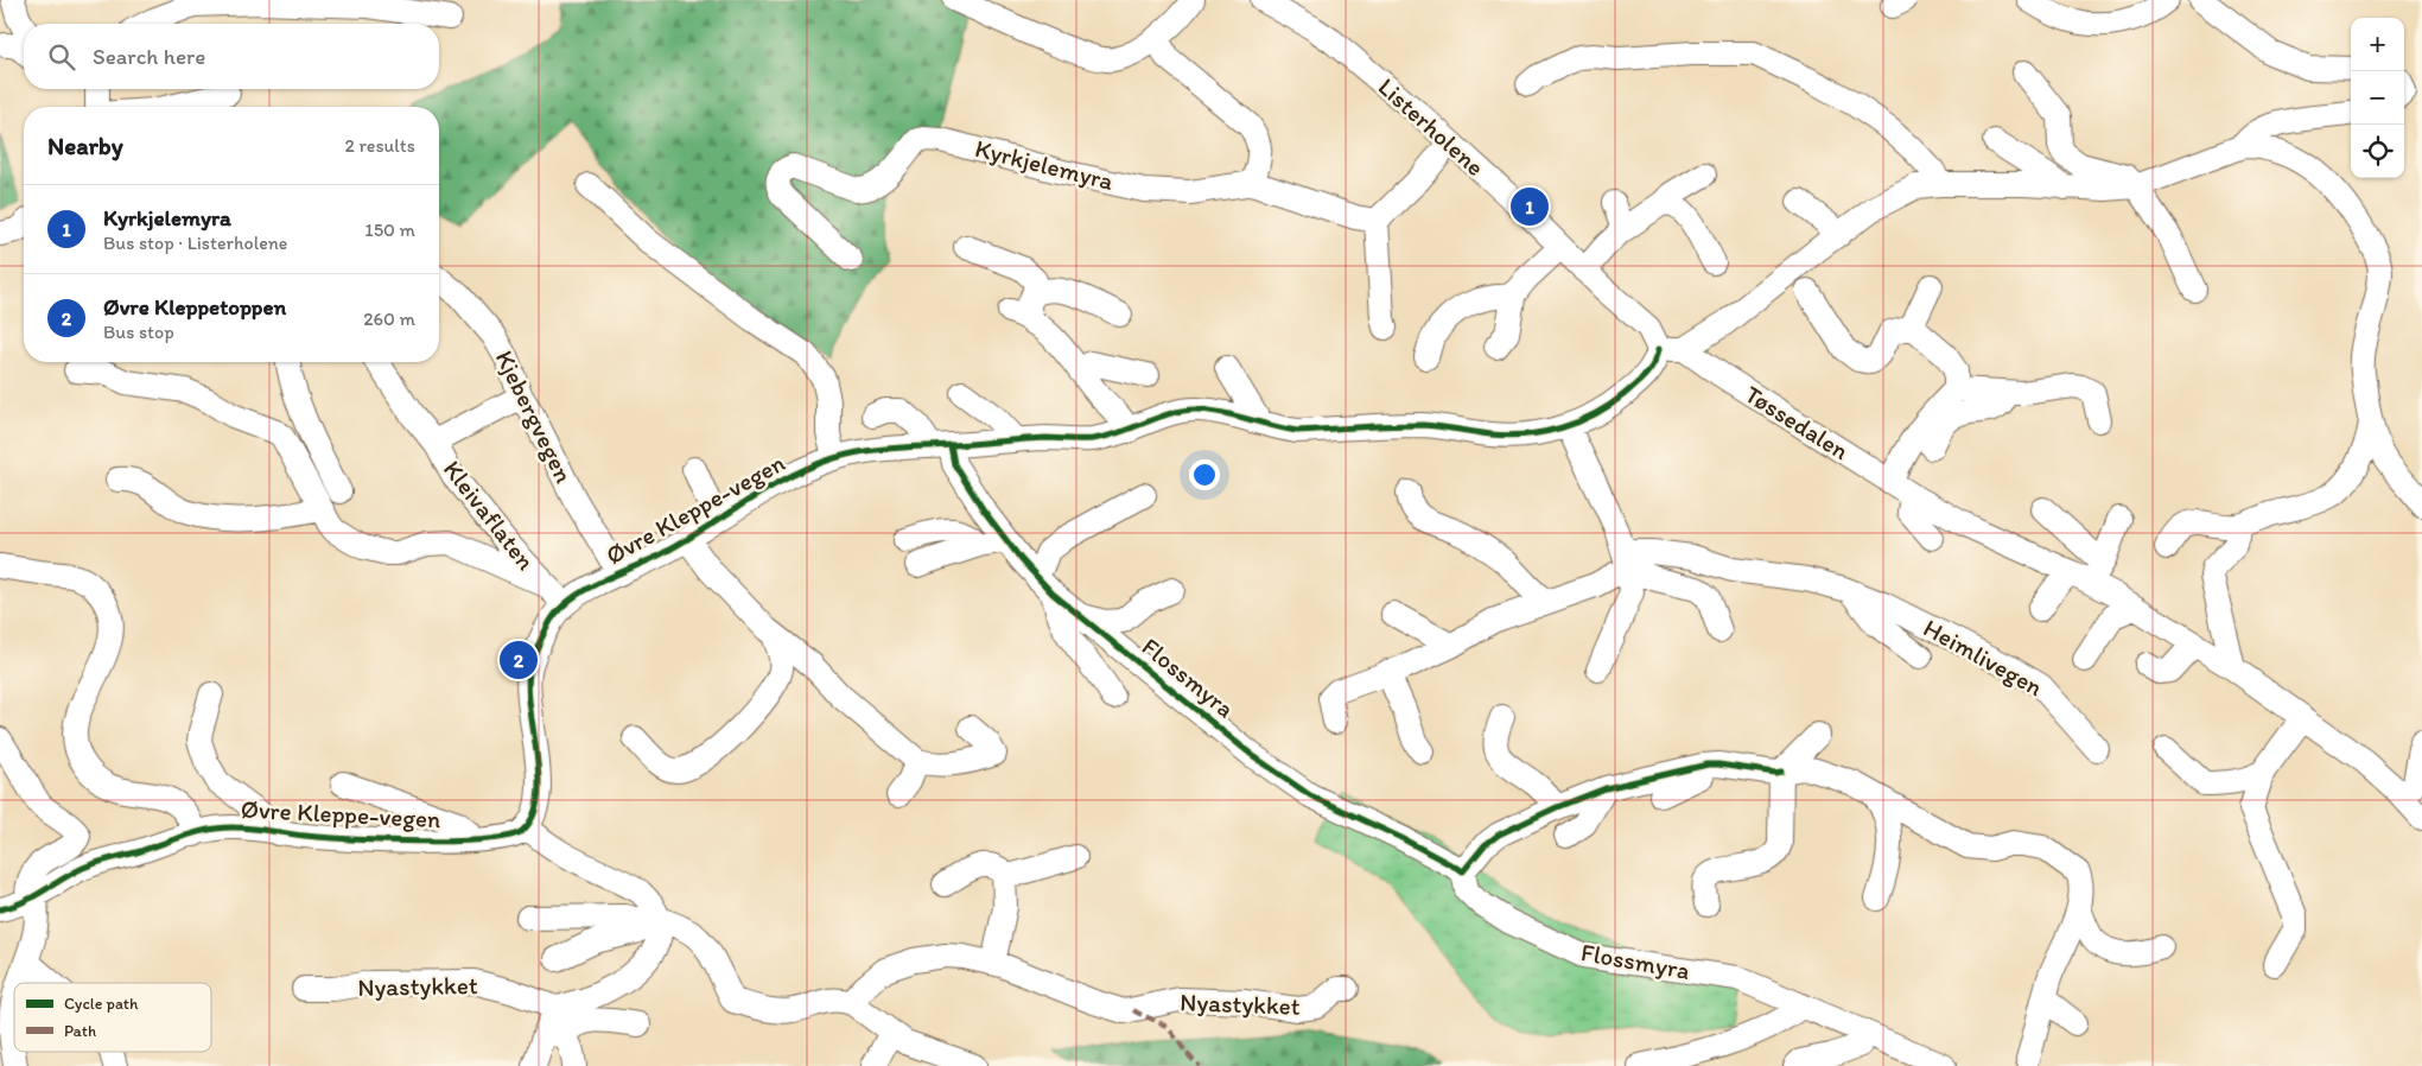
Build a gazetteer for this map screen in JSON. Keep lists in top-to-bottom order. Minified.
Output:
{"streets":{"street":["Listerholene","Kyrkjelemyra","Kjebergvegen","Tøssedalen","Øvre Kleppe-vegen","Kleivaflaten","Heimlivegen","Flossmyra","Nyastykket"]},"crossings":[["Listerholene","Øvre Kleppe-vegen"],["Kjebergvegen","Øvre Kleppe-vegen"],["Kjebergvegen","Kleivaflaten"],["Øvre Kleppe-vegen","Kleivaflaten"],["Øvre Kleppe-vegen","Flossmyra"]],"legend":["Cycle path","Path"],"page":{"map_buttons":["+","−"],"search":"Search here","heading":["Nearby","2 results"],"list":[{"mark":"1","name":"Kyrkjelemyra","note":"Bus stop · Listerholene","value":"150 m"},{"mark":"2","name":"Øvre Kleppetoppen","note":"Bus stop","value":"260 m"}],"pins":["1","2"]}}
